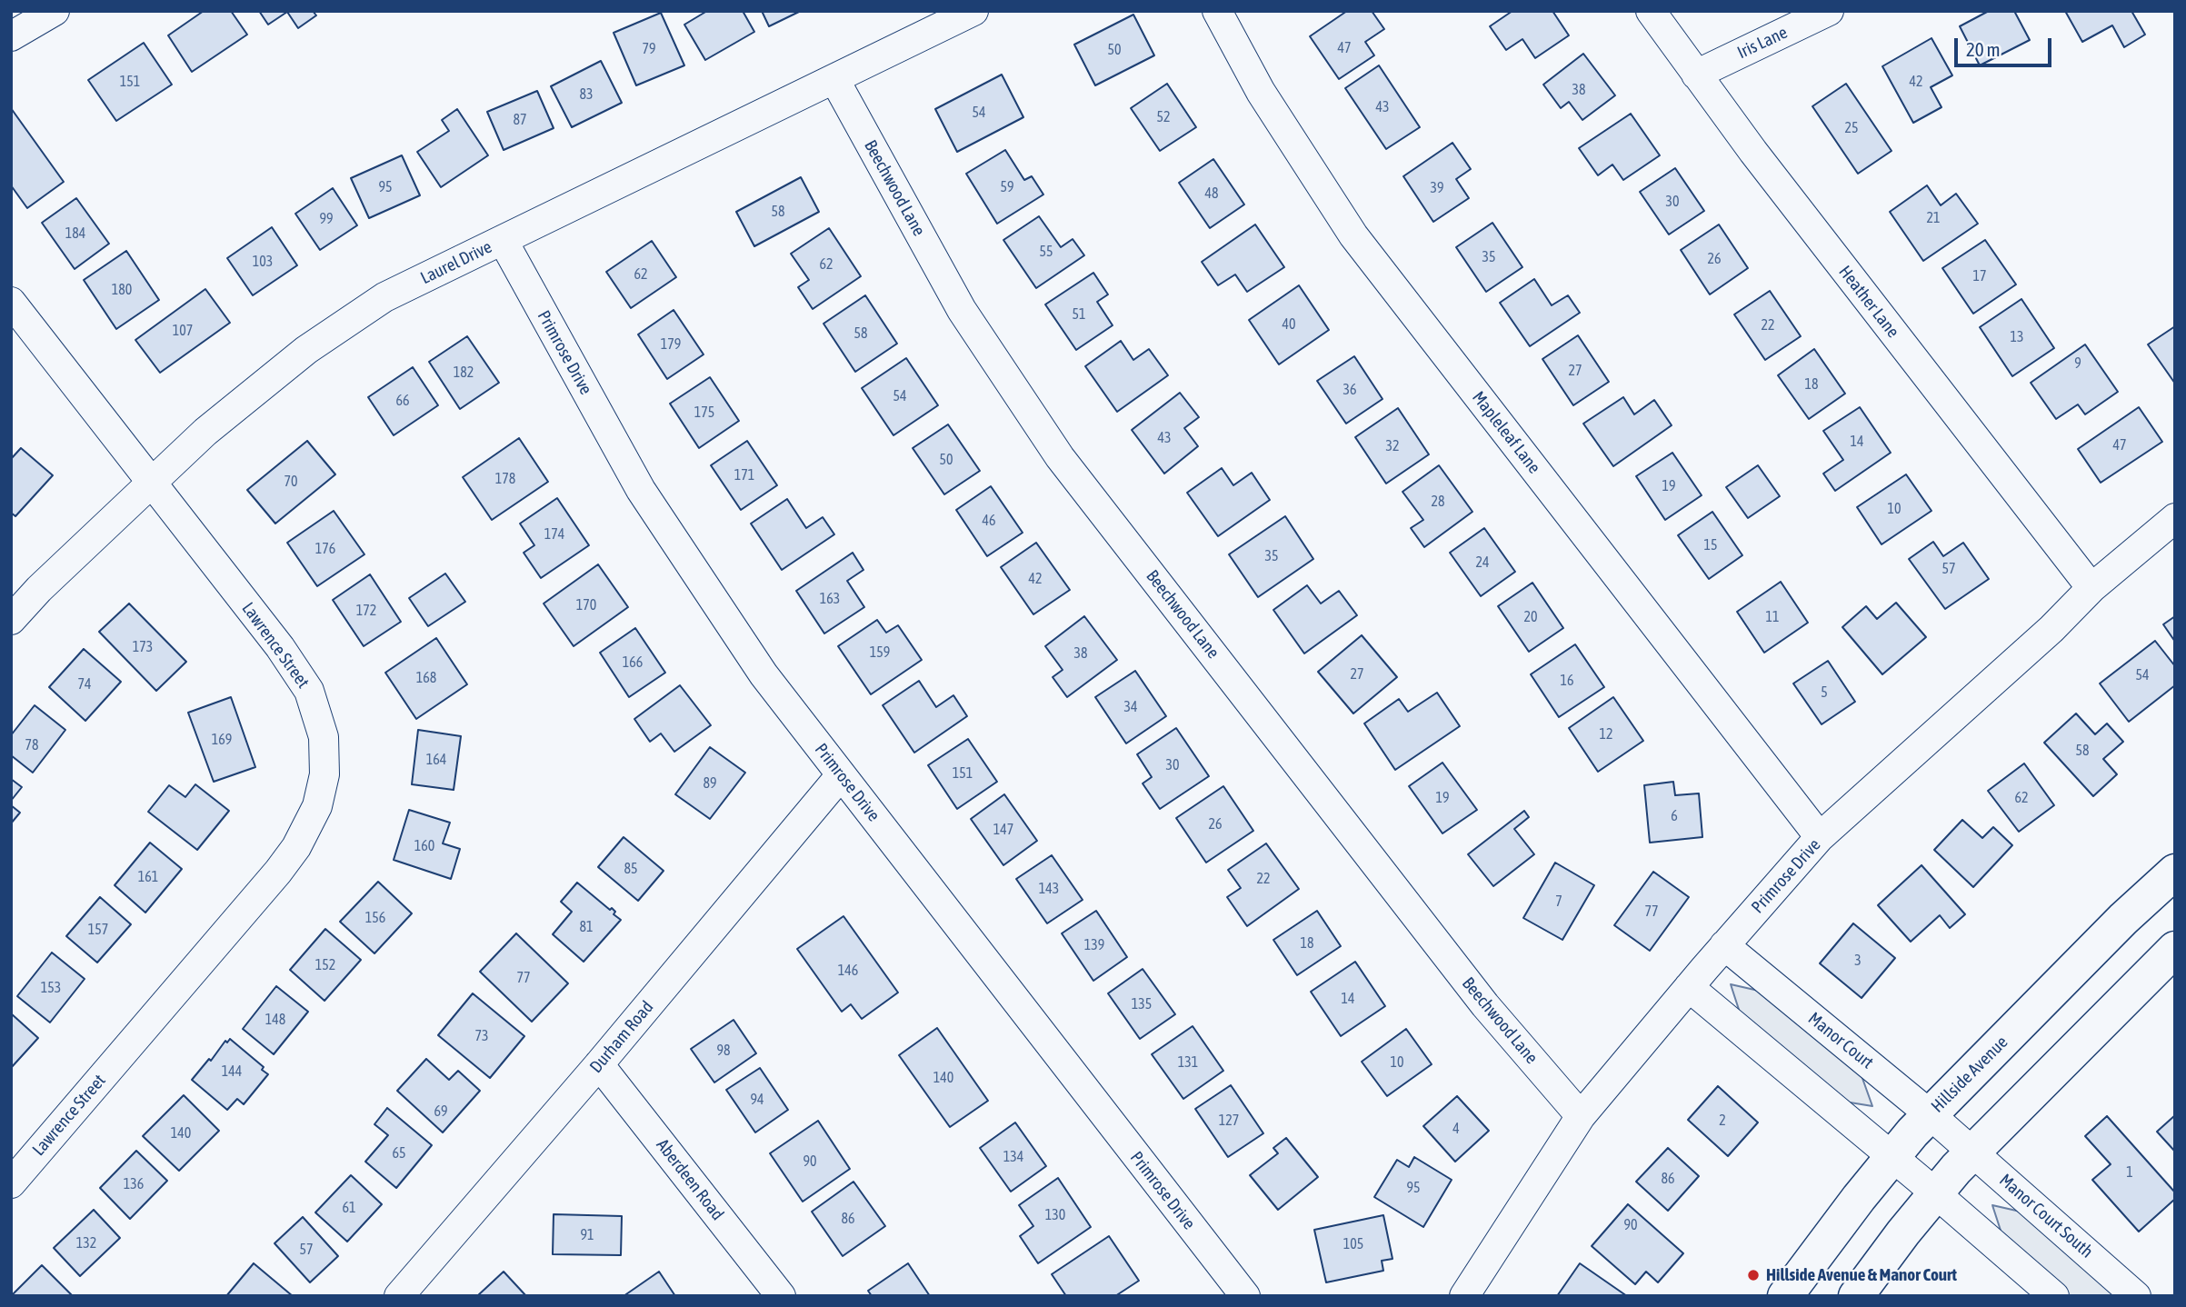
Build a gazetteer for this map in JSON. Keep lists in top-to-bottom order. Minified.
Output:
{"streets":{"main road":["Hillside Avenue"],"street":["Iris Lane","Beechwood Lane","Laurel Drive","Heather Lane","Primrose Drive","Mapleleaf Lane","Lawrence Street","Durham Road","Manor Court","Aberdeen Road","Manor Court South"]},"crossings":[["Iris Lane","Heather Lane"],["Beechwood Lane","Laurel Drive"],["Beechwood Lane","Primrose Drive"],["Laurel Drive","Primrose Drive"],["Laurel Drive","Lawrence Street"],["Heather Lane","Primrose Drive"],["Primrose Drive","Mapleleaf Lane"],["Primrose Drive","Durham Road"],["Primrose Drive","Manor Court"],["Durham Road","Aberdeen Road"],["Manor Court","Hillside Avenue"],["Manor Court","Manor Court South"]],"places":["Hillside Avenue & Manor Court"],"house_numbers":["47","79","50","151","42","38","83","43","54","52","87","25","95","59","39","48","30","58","21","99","184","55","35","26","103","62","62","17","180","51","40","22","107","58","13","179","9","27","182","18","36","54","66","175","43","14","47","32","50","171","178","70","19","28","10","46","174","15","176","35","24","57","42","163","170","172","20","11","173","159","38","166","27","54","168","16","74","5","34","12","169","78","58","164","30","151","89","19","62","6","26","147","160","85","161","22","143","7","77","156","81","157","18","139","3","152","146","77","153","14","135","148","73","98","131","10","144","140","94","69","127","2","4","140","65","134","90","1","86","136","95","61","130","86","90","91","132","105","57"],"scale_bar":"20 m"}
